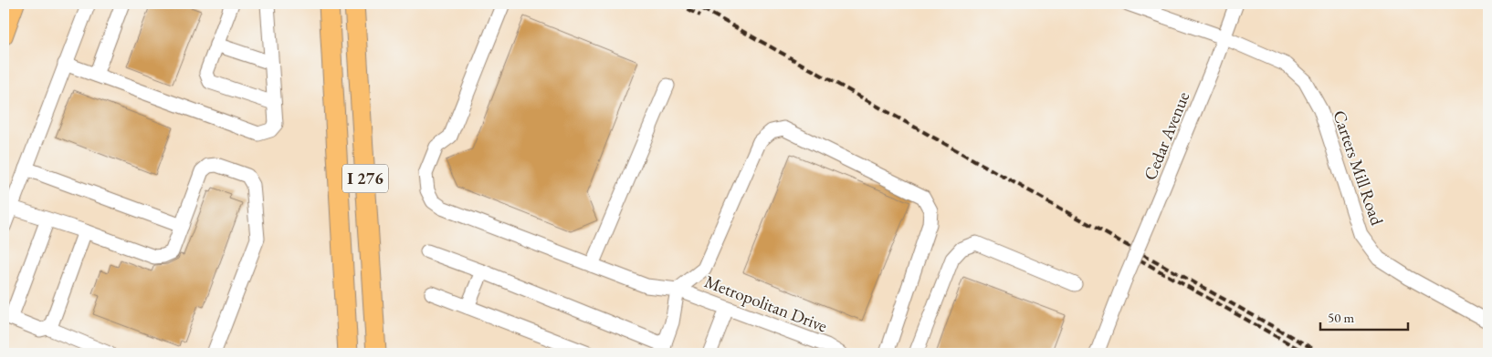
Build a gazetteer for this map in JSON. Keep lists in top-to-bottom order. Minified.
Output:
{"streets":{"highway":["I 276"],"street":["Cedar Avenue","Carters Mill Road","Metropolitan Drive"]},"crossings":[["Cedar Avenue","Carters Mill Road"]],"scale_bar":"50 m"}
